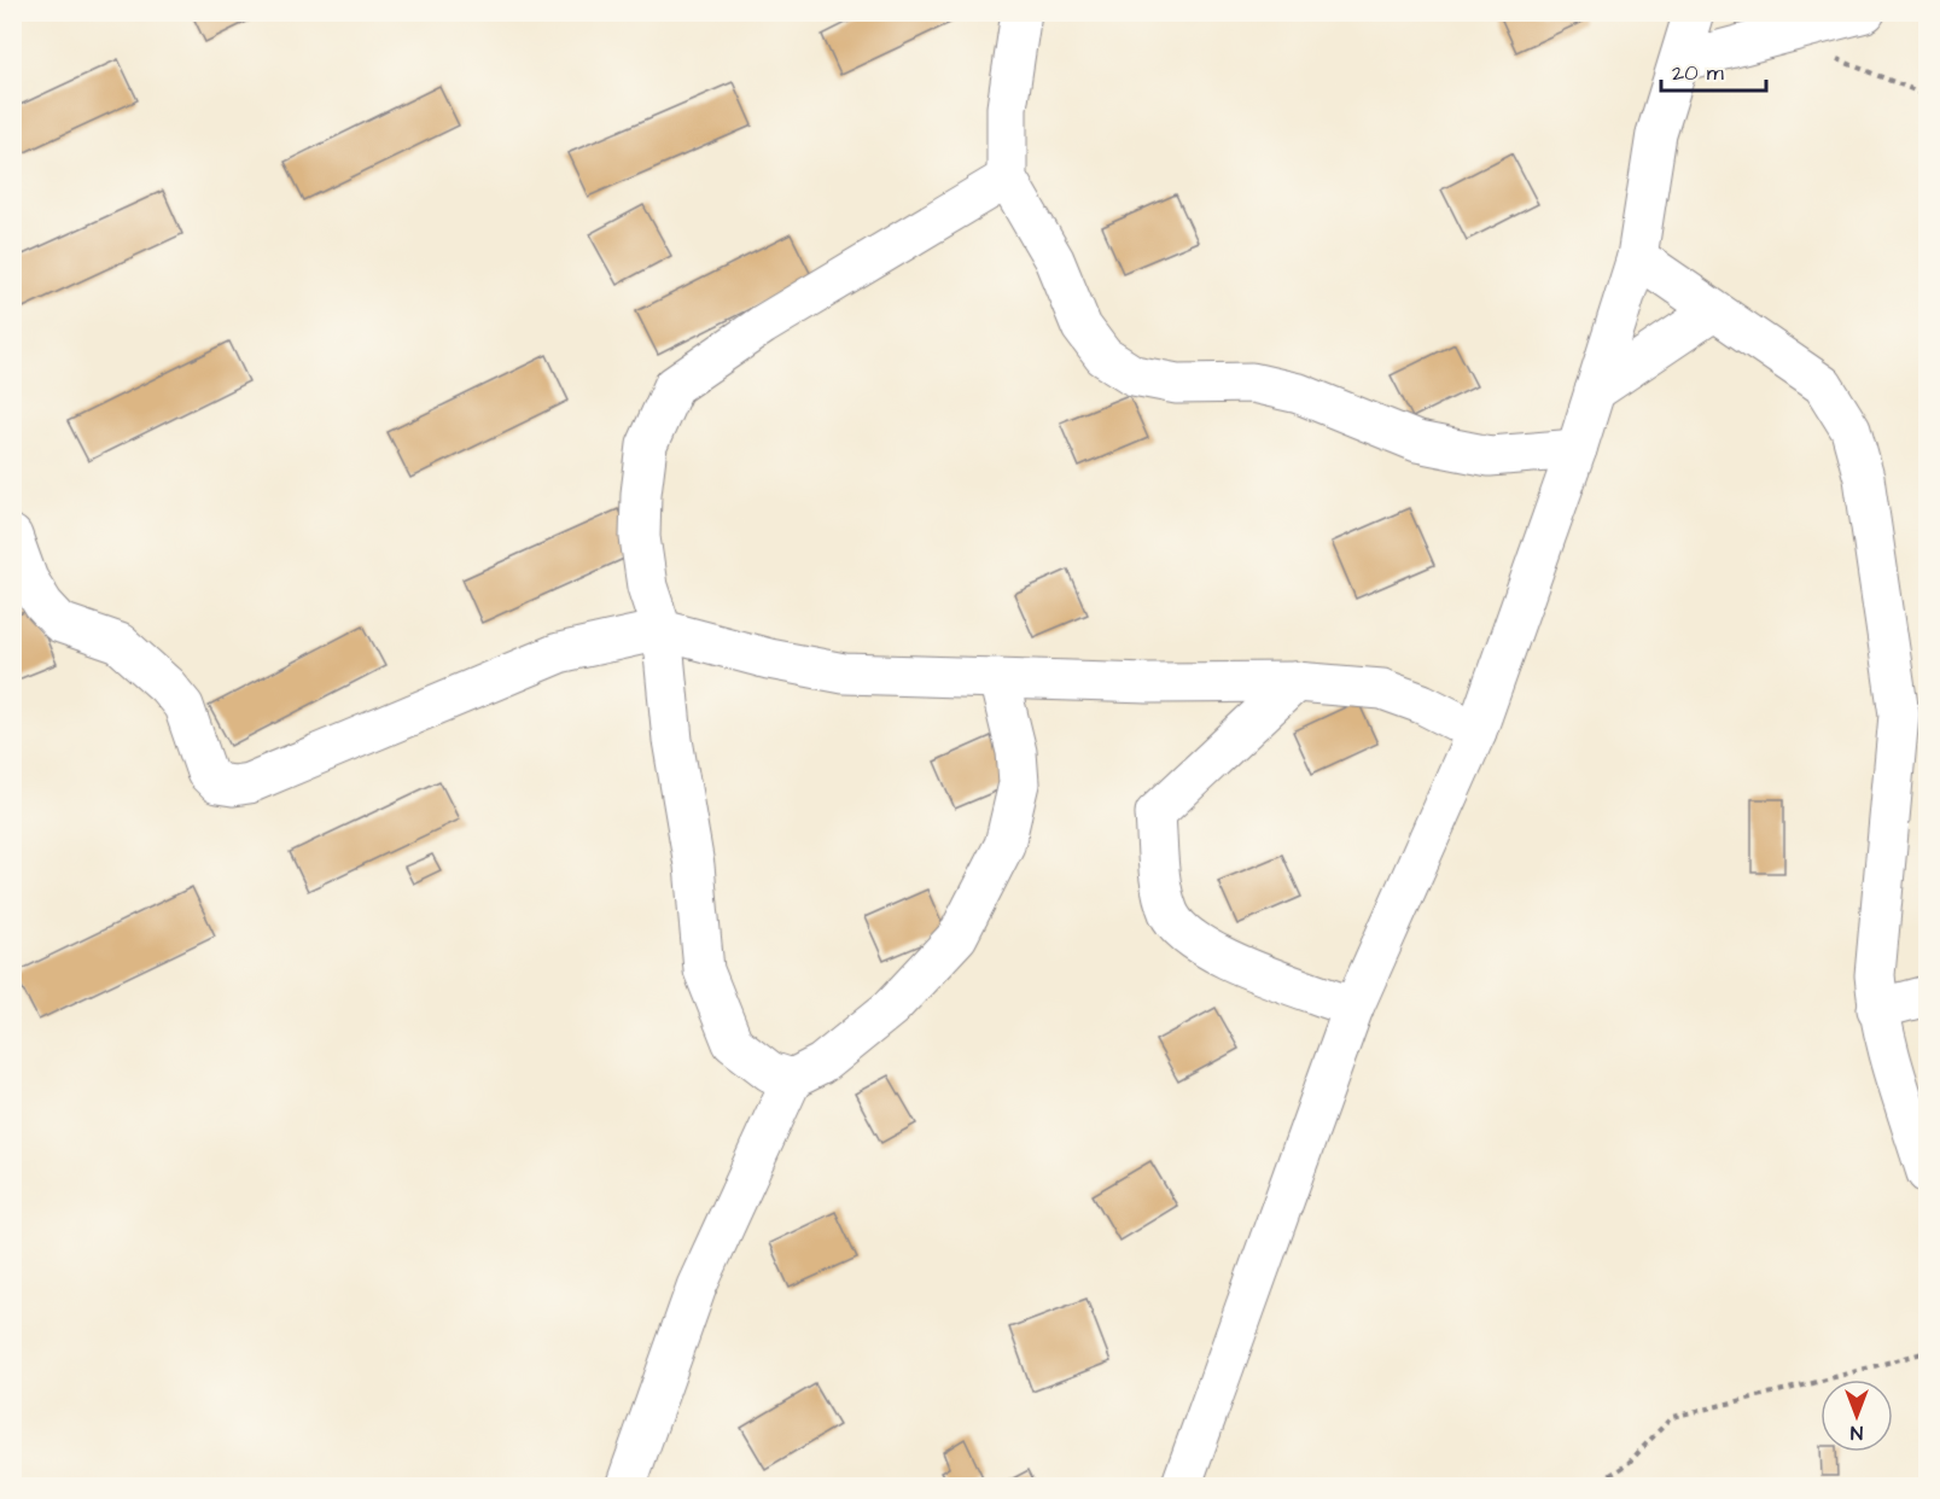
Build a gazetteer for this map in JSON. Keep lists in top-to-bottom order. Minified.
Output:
{"scale_bar":"20 m","north":"bottom"}
